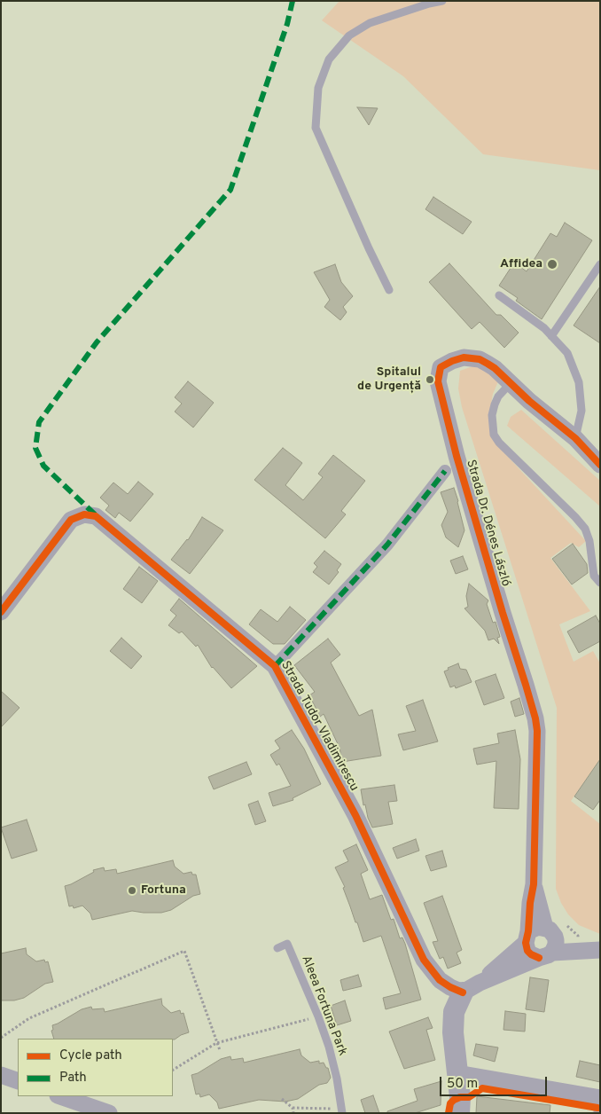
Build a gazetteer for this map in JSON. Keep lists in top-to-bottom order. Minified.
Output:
{"streets":{"street":["Strada Dr. Dénes László","Strada Tudor Vladimirescu"],"lane":["Aleea Fortuna Park"]},"places":["Affidea","Spitalul de Urgență","Fortuna"],"legend":["Cycle path","Path"],"scale_bar":"50 m"}
